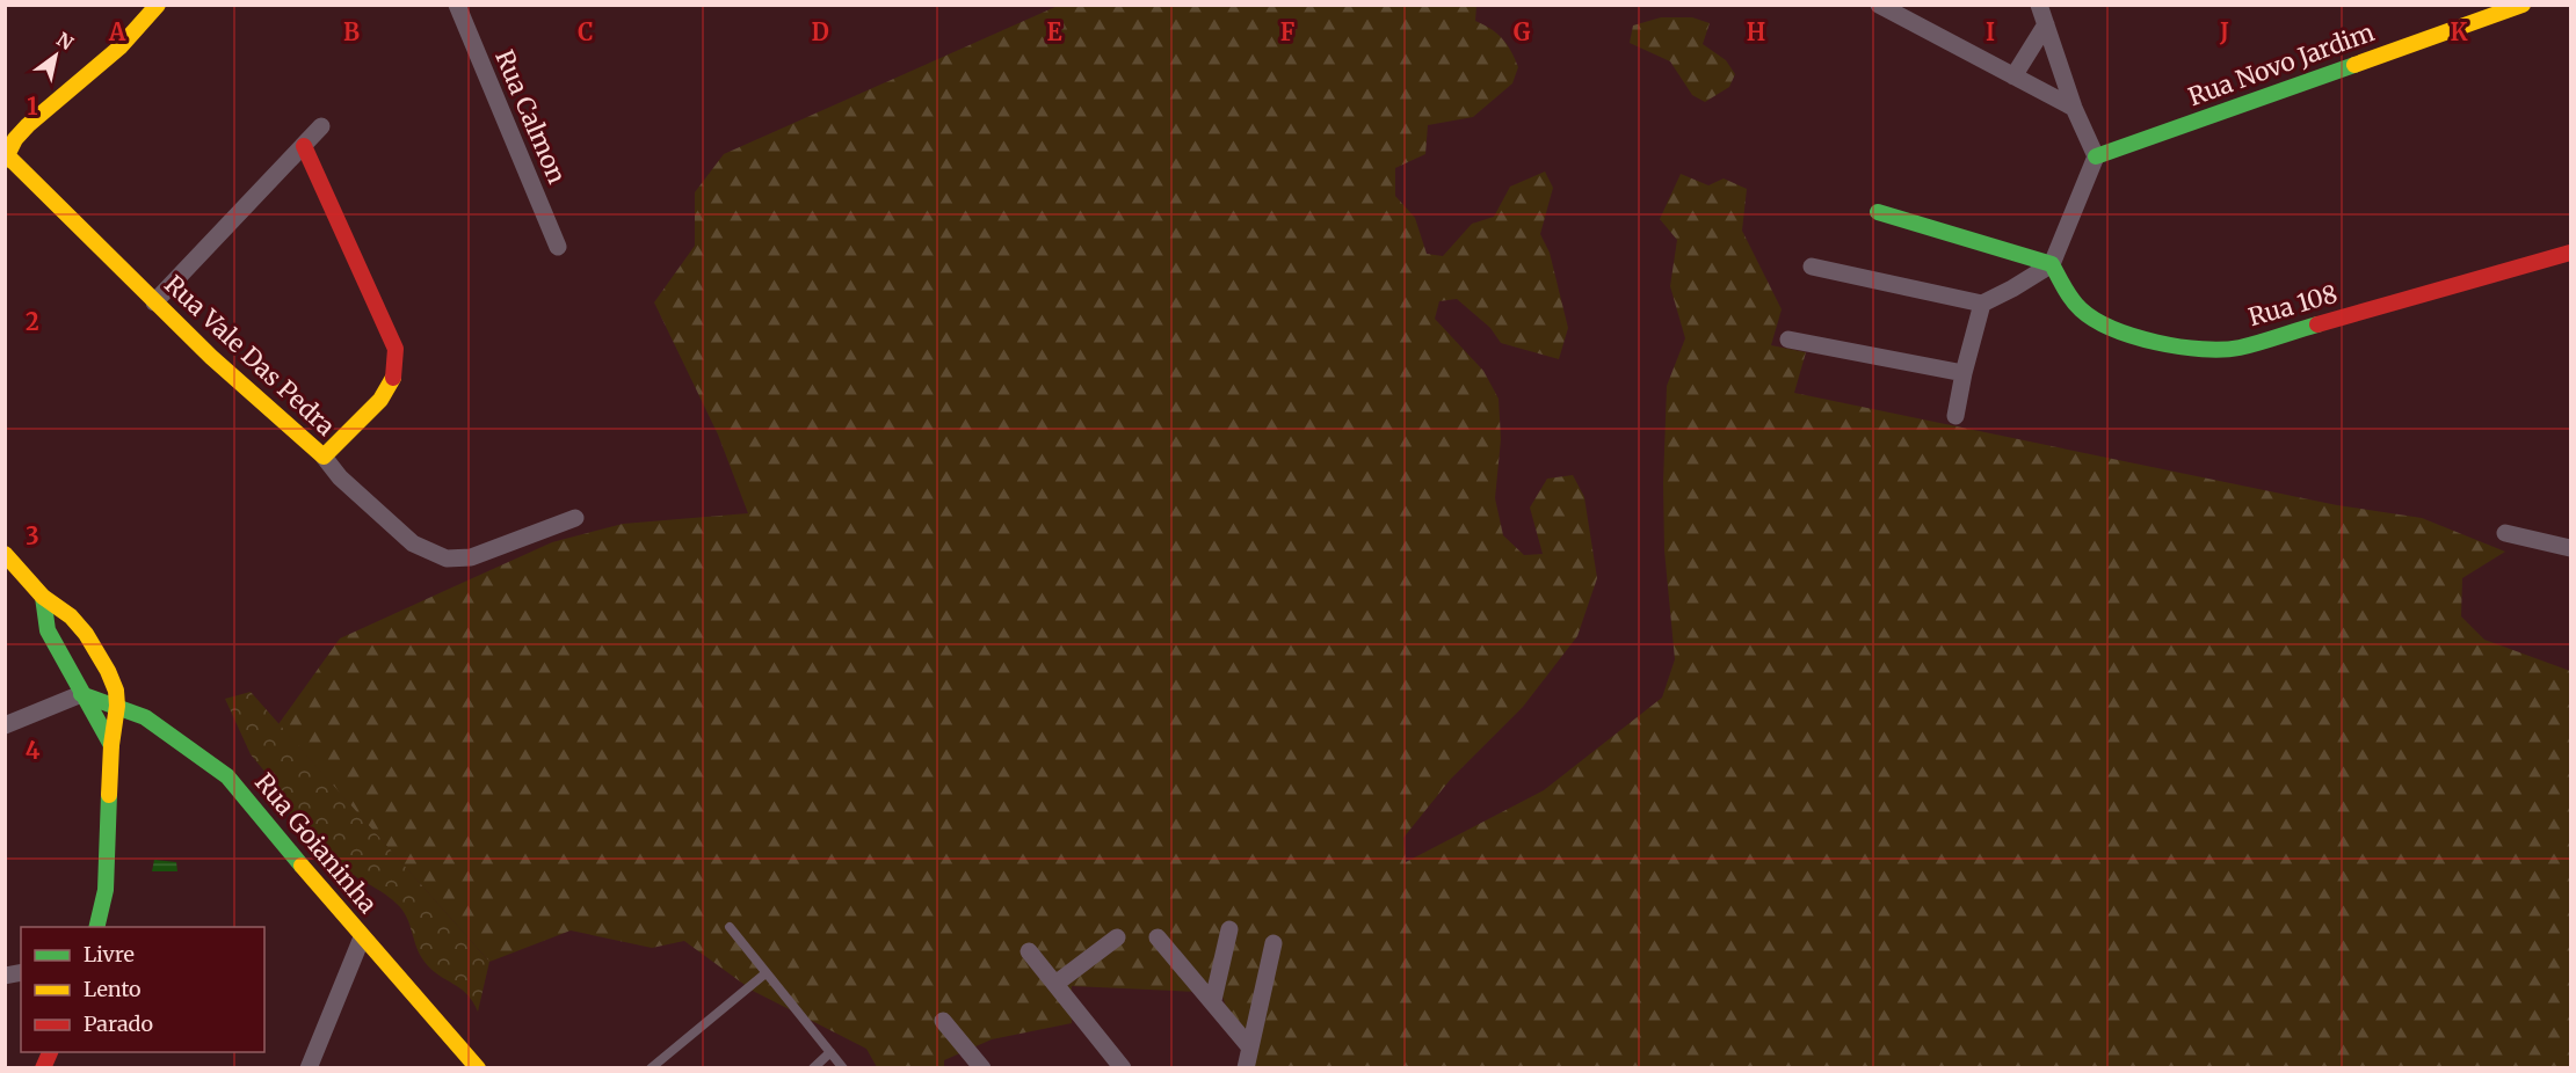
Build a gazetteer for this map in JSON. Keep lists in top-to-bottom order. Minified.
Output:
{"streets":{"street":["Rua Novo Jardim","Rua Calmon","Rua 108","Rua Vale Das Pedra","Rua Goianinha"]},"legend":["Livre","Lento","Parado"],"north":"top right","grid":{"columns":["A","B","C","D","E","F","G","H","I","J","K"],"rows":["1","2","3","4"]}}
